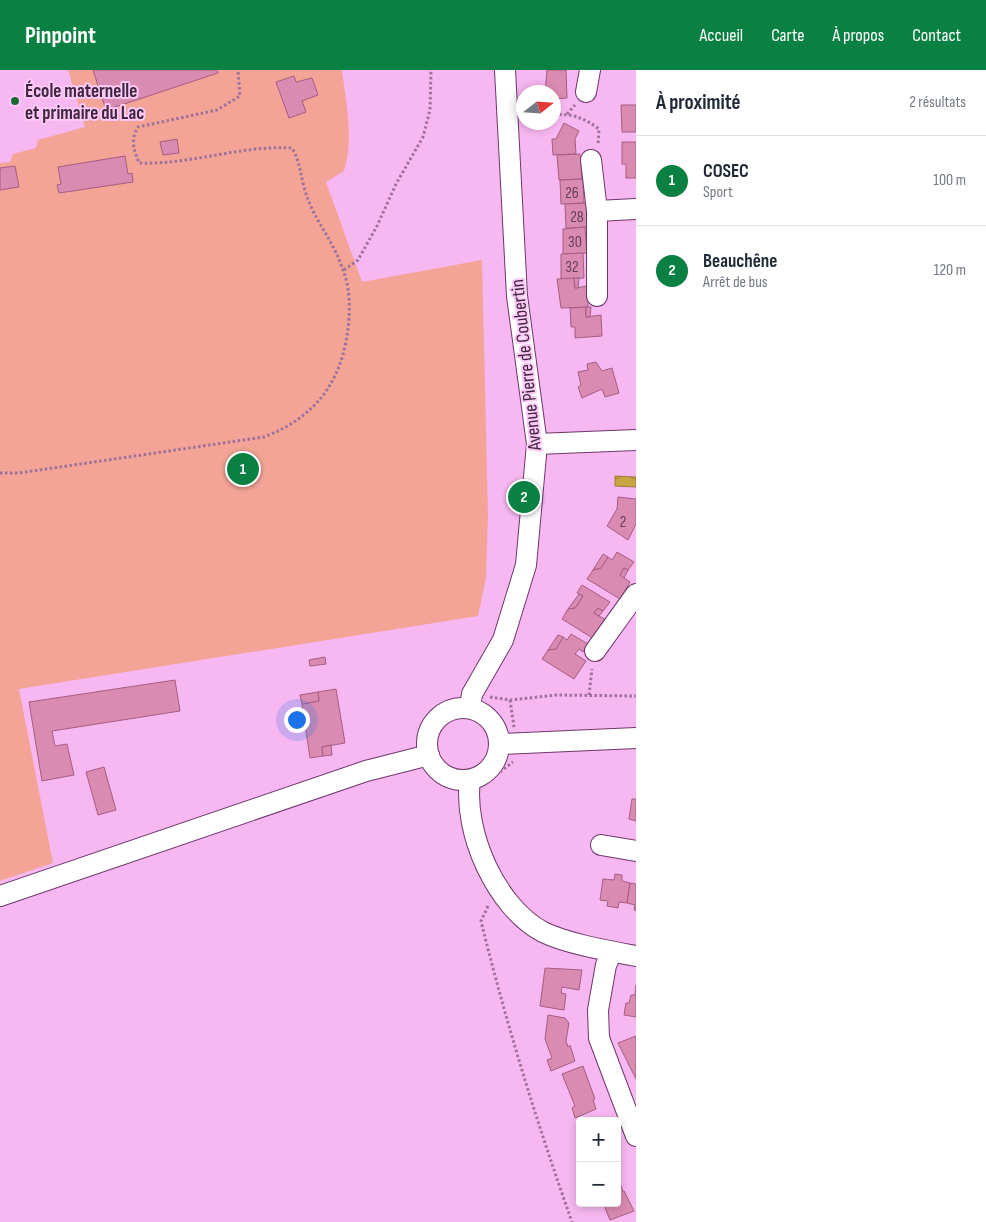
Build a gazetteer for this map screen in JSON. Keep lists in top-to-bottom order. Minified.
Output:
{"streets":{"street":["Avenue Pierre de Coubertin"]},"places":["École maternelle et primaire du Lac"],"house_numbers":["26","28","30","32","2"],"north":"right","page":{"header":"Pinpoint","nav":["Accueil","Carte","À propos","Contact"],"heading":["À proximité","2 résultats"],"list":[{"mark":"1","name":"COSEC","note":"Sport","value":"100 m"},{"mark":"2","name":"Beauchêne","note":"Arrêt de bus","value":"120 m"}],"pins":["1","2"],"map_buttons":["+","−"]}}
